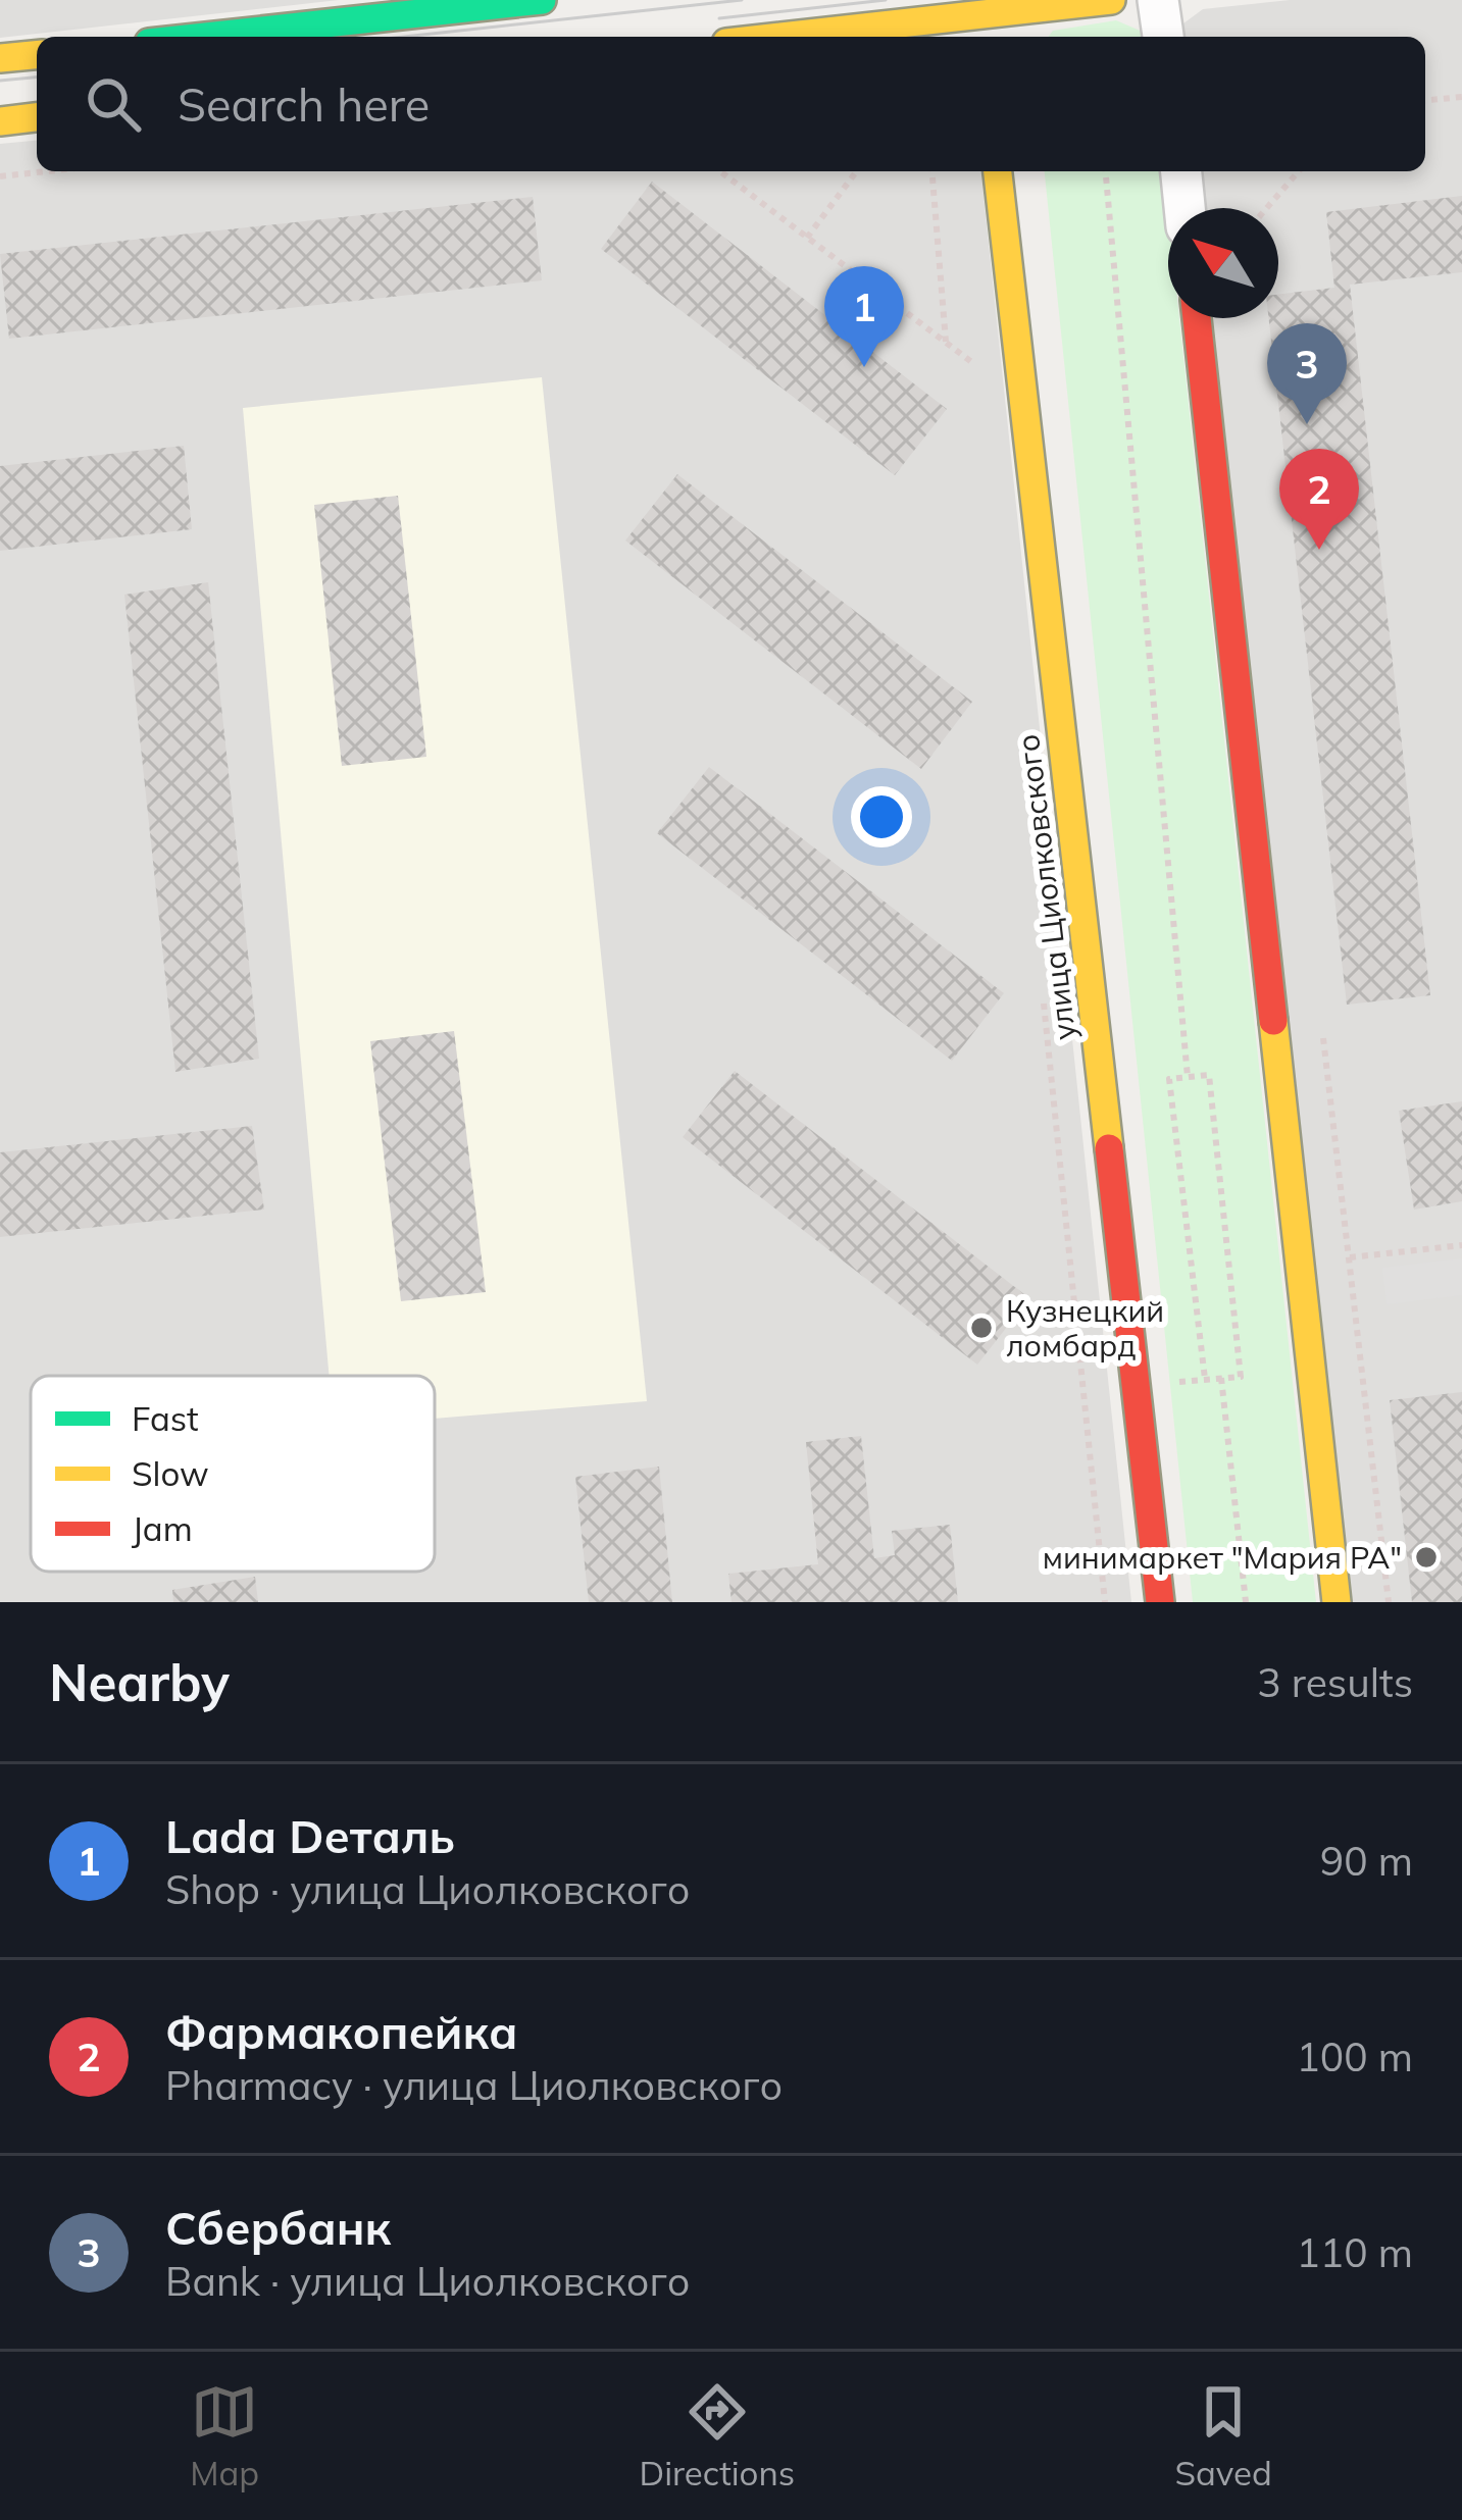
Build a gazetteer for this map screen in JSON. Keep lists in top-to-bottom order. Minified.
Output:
{"streets":{"street":["улица Циолковского"]},"places":["Кузнецкий ломбард","минимаркет \"Мария РА\""],"legend":["Fast","Slow","Jam"],"north":"top left","page":{"search":"Search here","pins":["1","3","2"],"heading":["Nearby","3 results"],"list":[{"mark":"1","name":"Lada Dеталь","note":"Shop · улица Циолковского","value":"90 m"},{"mark":"2","name":"Фармакопейка","note":"Pharmacy · улица Циолковского","value":"100 m"},{"mark":"3","name":"Сбербанк","note":"Bank · улица Циолковского","value":"110 m"}],"nav":["Map","Directions","Saved"]}}
